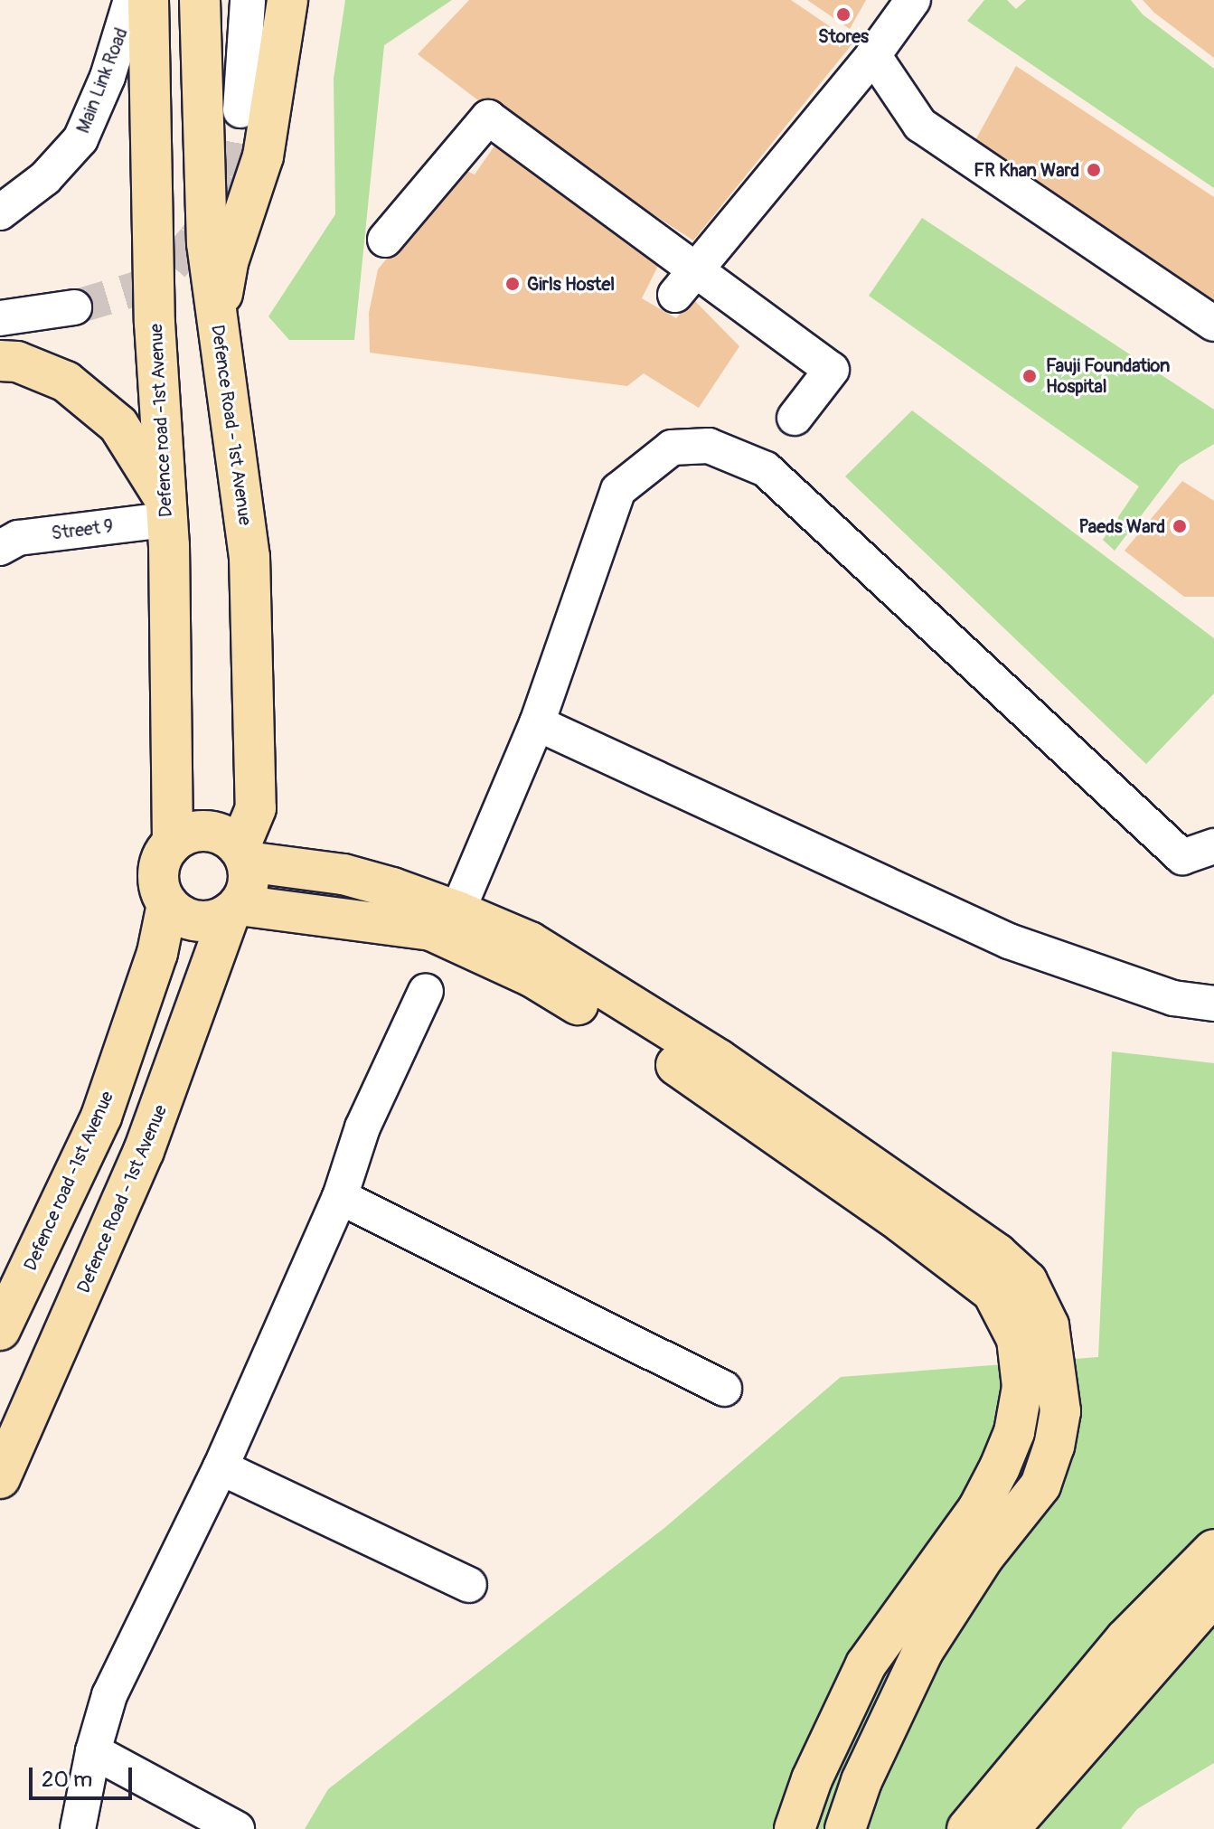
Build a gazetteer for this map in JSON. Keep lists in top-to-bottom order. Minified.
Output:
{"streets":{"main road":["Defence road -1st Avenue","Defence Road - 1st Avenue"],"street":["Main Link Road","Street 9"]},"crossings":[["Defence road -1st Avenue","Defence Road - 1st Avenue"],["Defence road -1st Avenue","Street 9"]],"places":["Stores","FR Khan Ward","Girls Hostel","Fauji Foundation Hospital","Paeds Ward"],"scale_bar":"20 m"}
